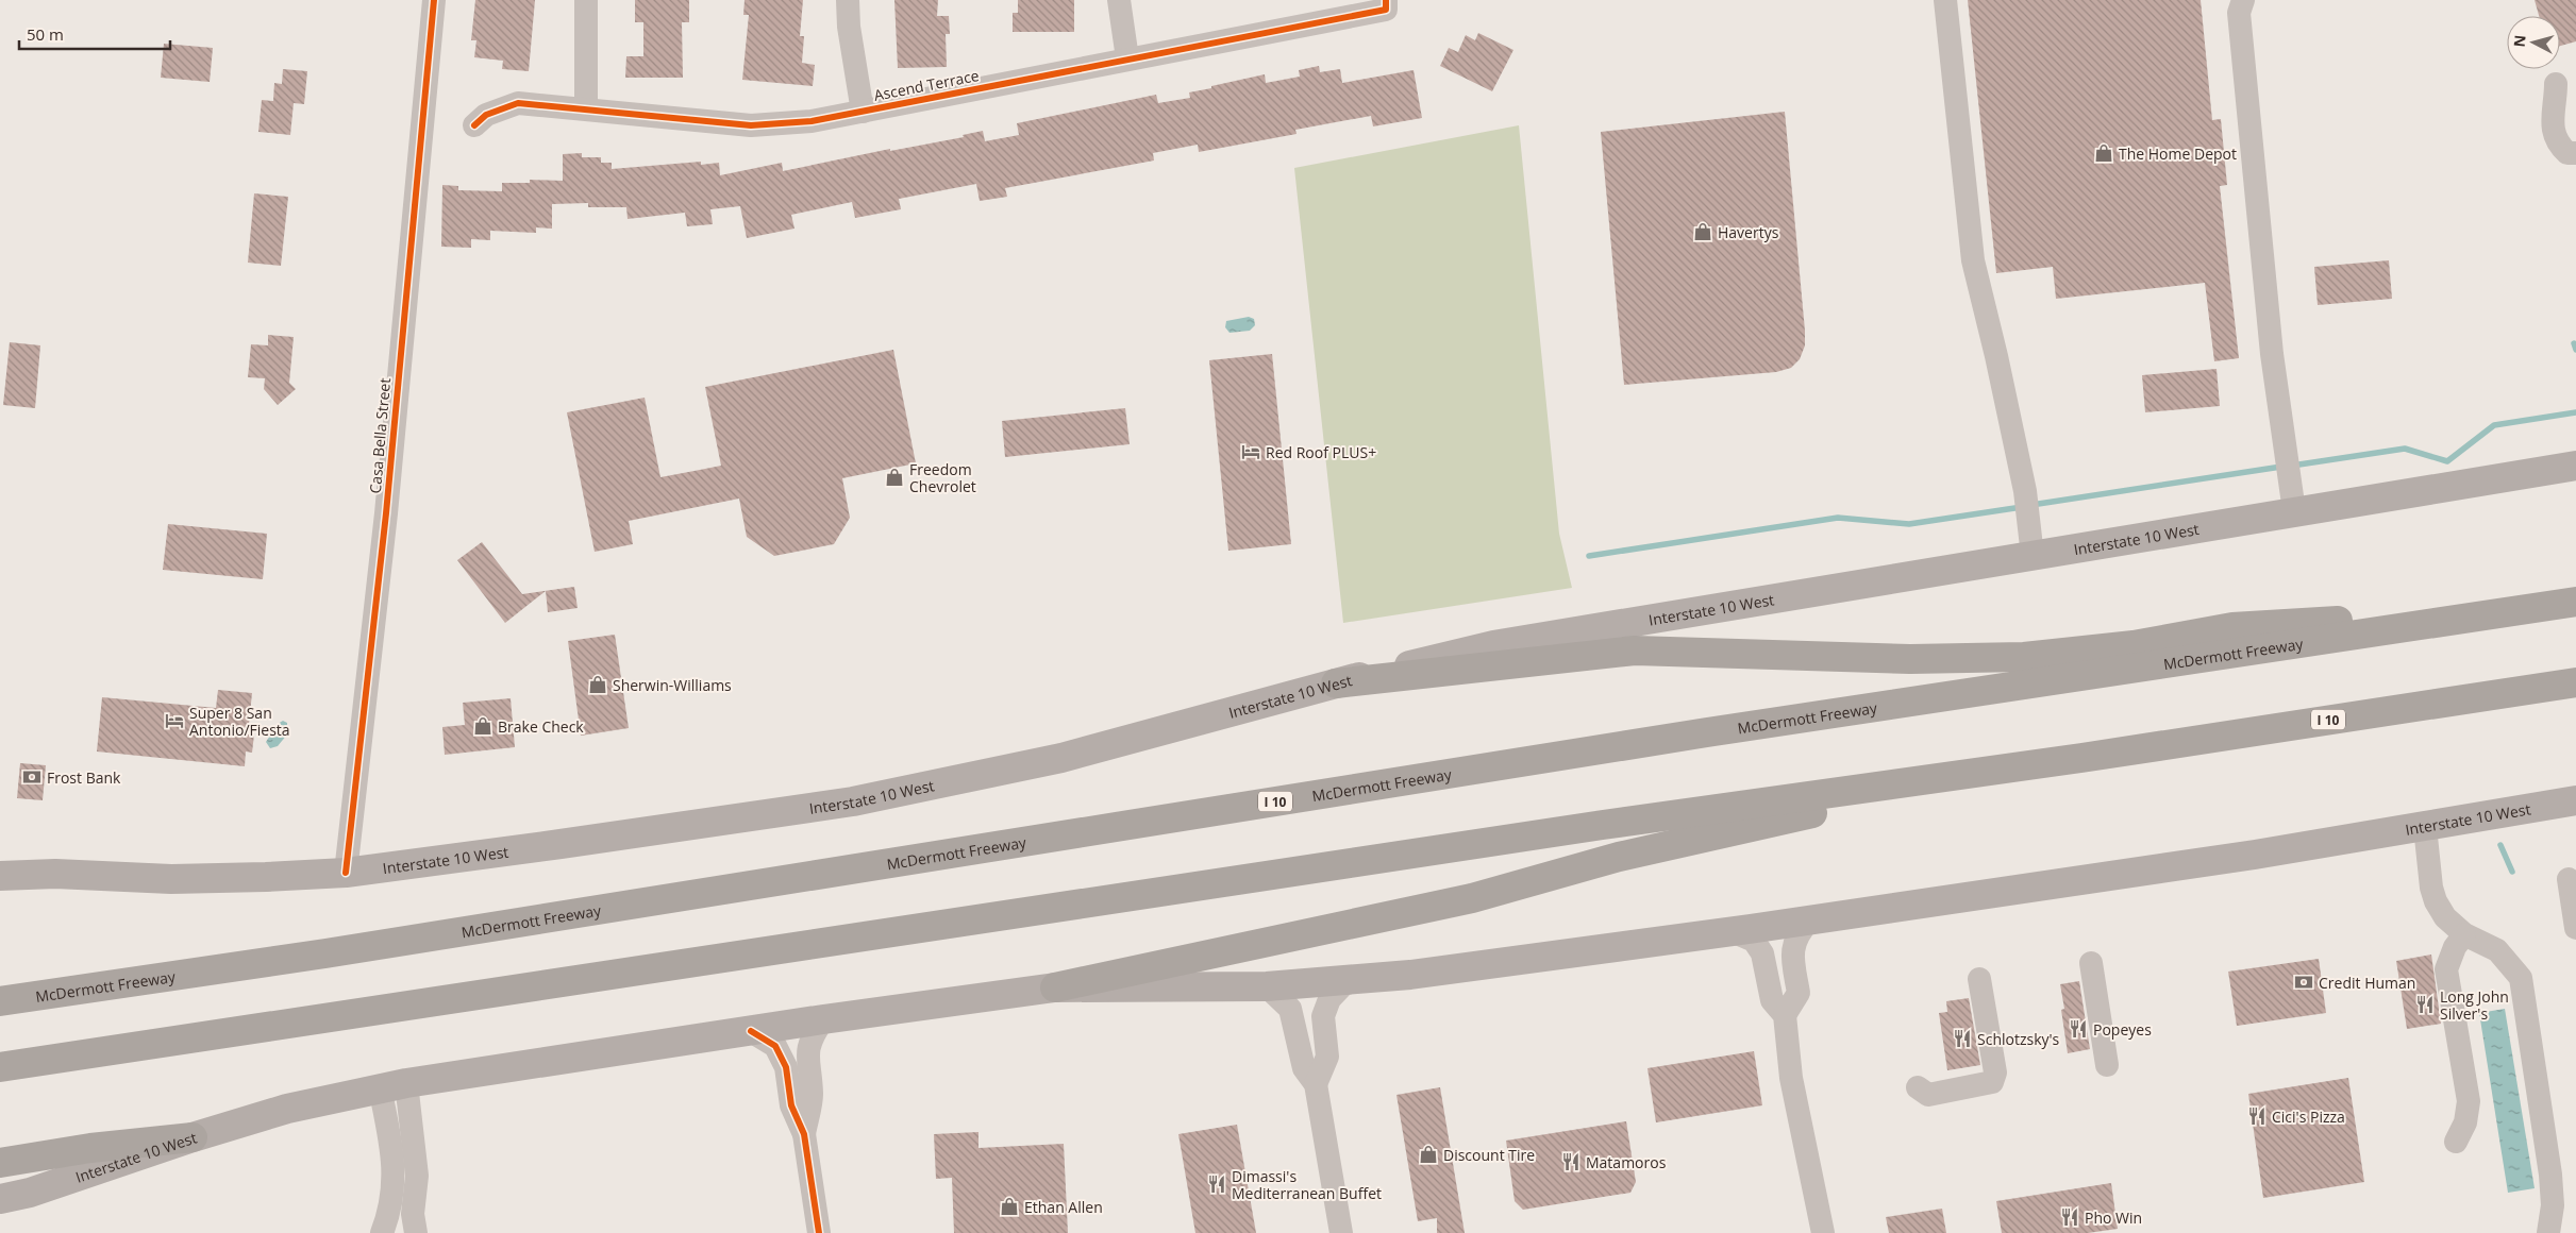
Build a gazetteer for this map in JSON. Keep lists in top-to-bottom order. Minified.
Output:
{"streets":{"highway":["McDermott Freeway","I 10"],"main road":["Interstate 10 West"],"street":["Ascend Terrace","Casa Bella Street"]},"crossings":[["Casa Bella Street","Interstate 10 West"]],"places":{"shop":["The Home Depot","Havertys","Freedom Chevrolet","Sherwin-Williams","Brake Check","Discount Tire","Ethan Allen"],"hotel":["Red Roof PLUS+","Super 8 San Antonio/Fiesta"],"bank":["Frost Bank","Credit Human"],"restaurant":["Long John Silver's","Popeyes","Schlotzsky's","Cici's Pizza","Matamoros","Dimassi's Mediterranean Buffet","Pho Win"]},"scale_bar":"50 m","north":"left"}
